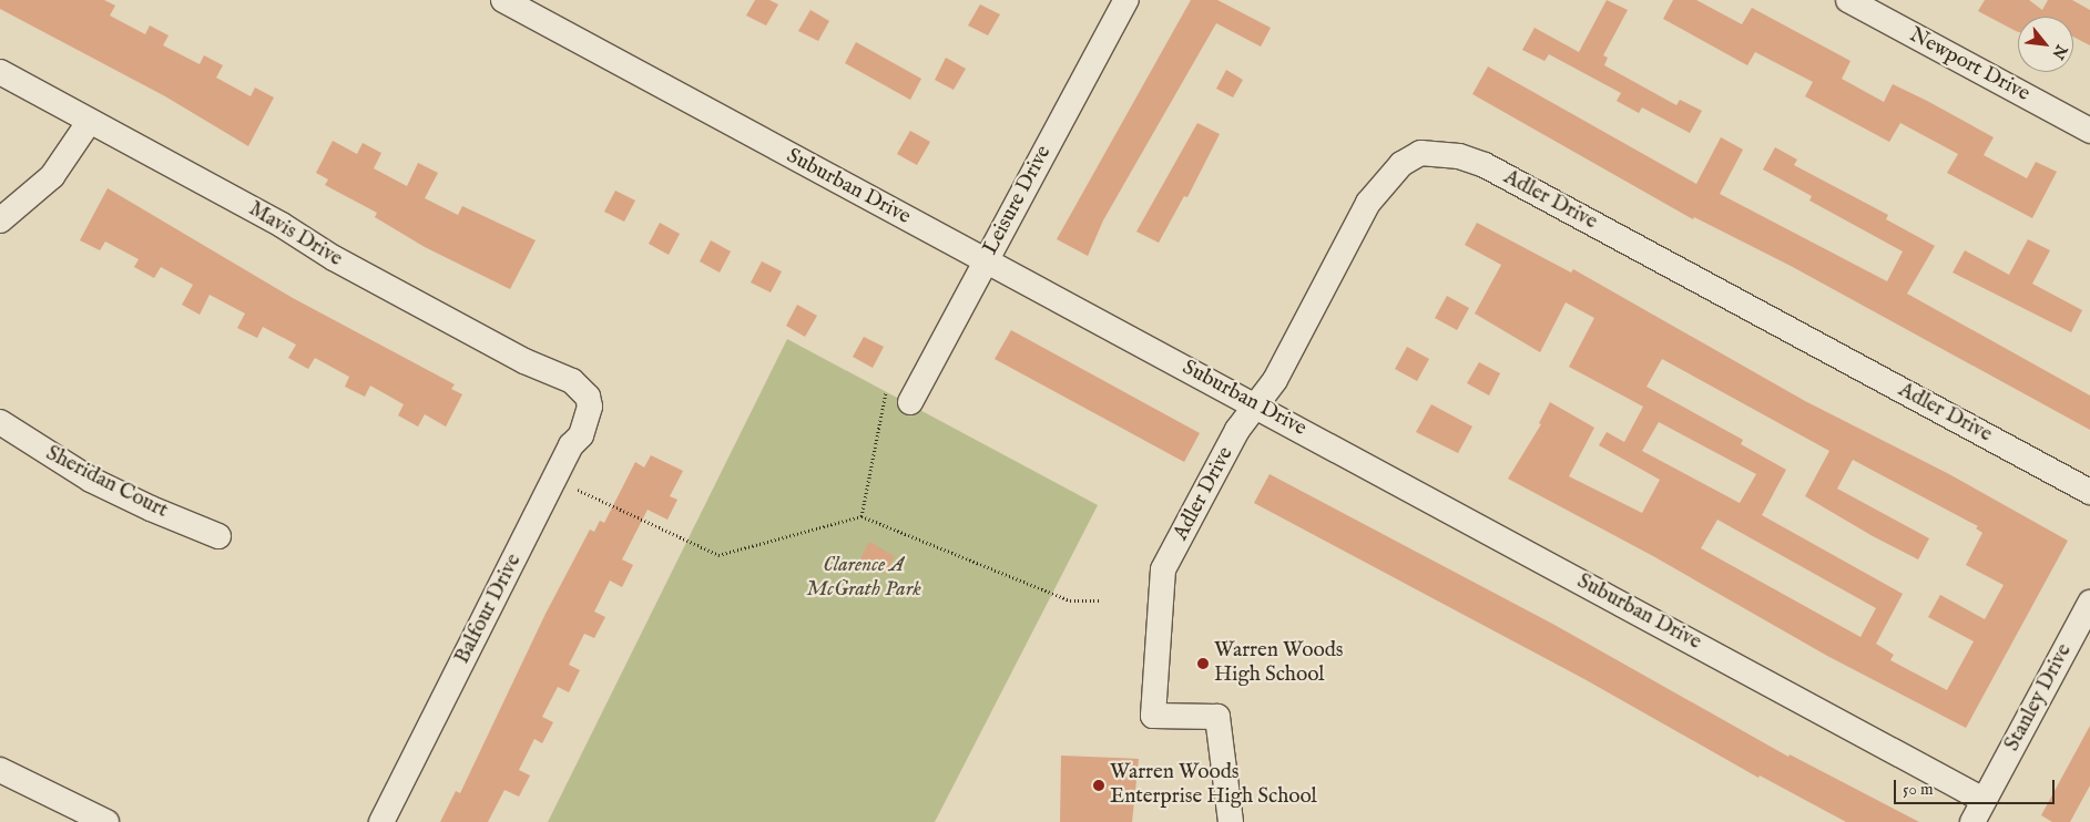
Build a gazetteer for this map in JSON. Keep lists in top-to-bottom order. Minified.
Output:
{"streets":{"street":["Newport Drive","Suburban Drive","Leisure Drive","Adler Drive","Mavis Drive","Sheridan Court","Balfour Drive","Stanley Drive"]},"crossings":[["Suburban Drive","Leisure Drive"],["Suburban Drive","Adler Drive"],["Suburban Drive","Stanley Drive"],["Mavis Drive","Balfour Drive"]],"parks":["Clarence A McGrath Park"],"places":["Warren Woods High School","Warren Woods Enterprise High School"],"scale_bar":"50 m","north":"bottom right"}
